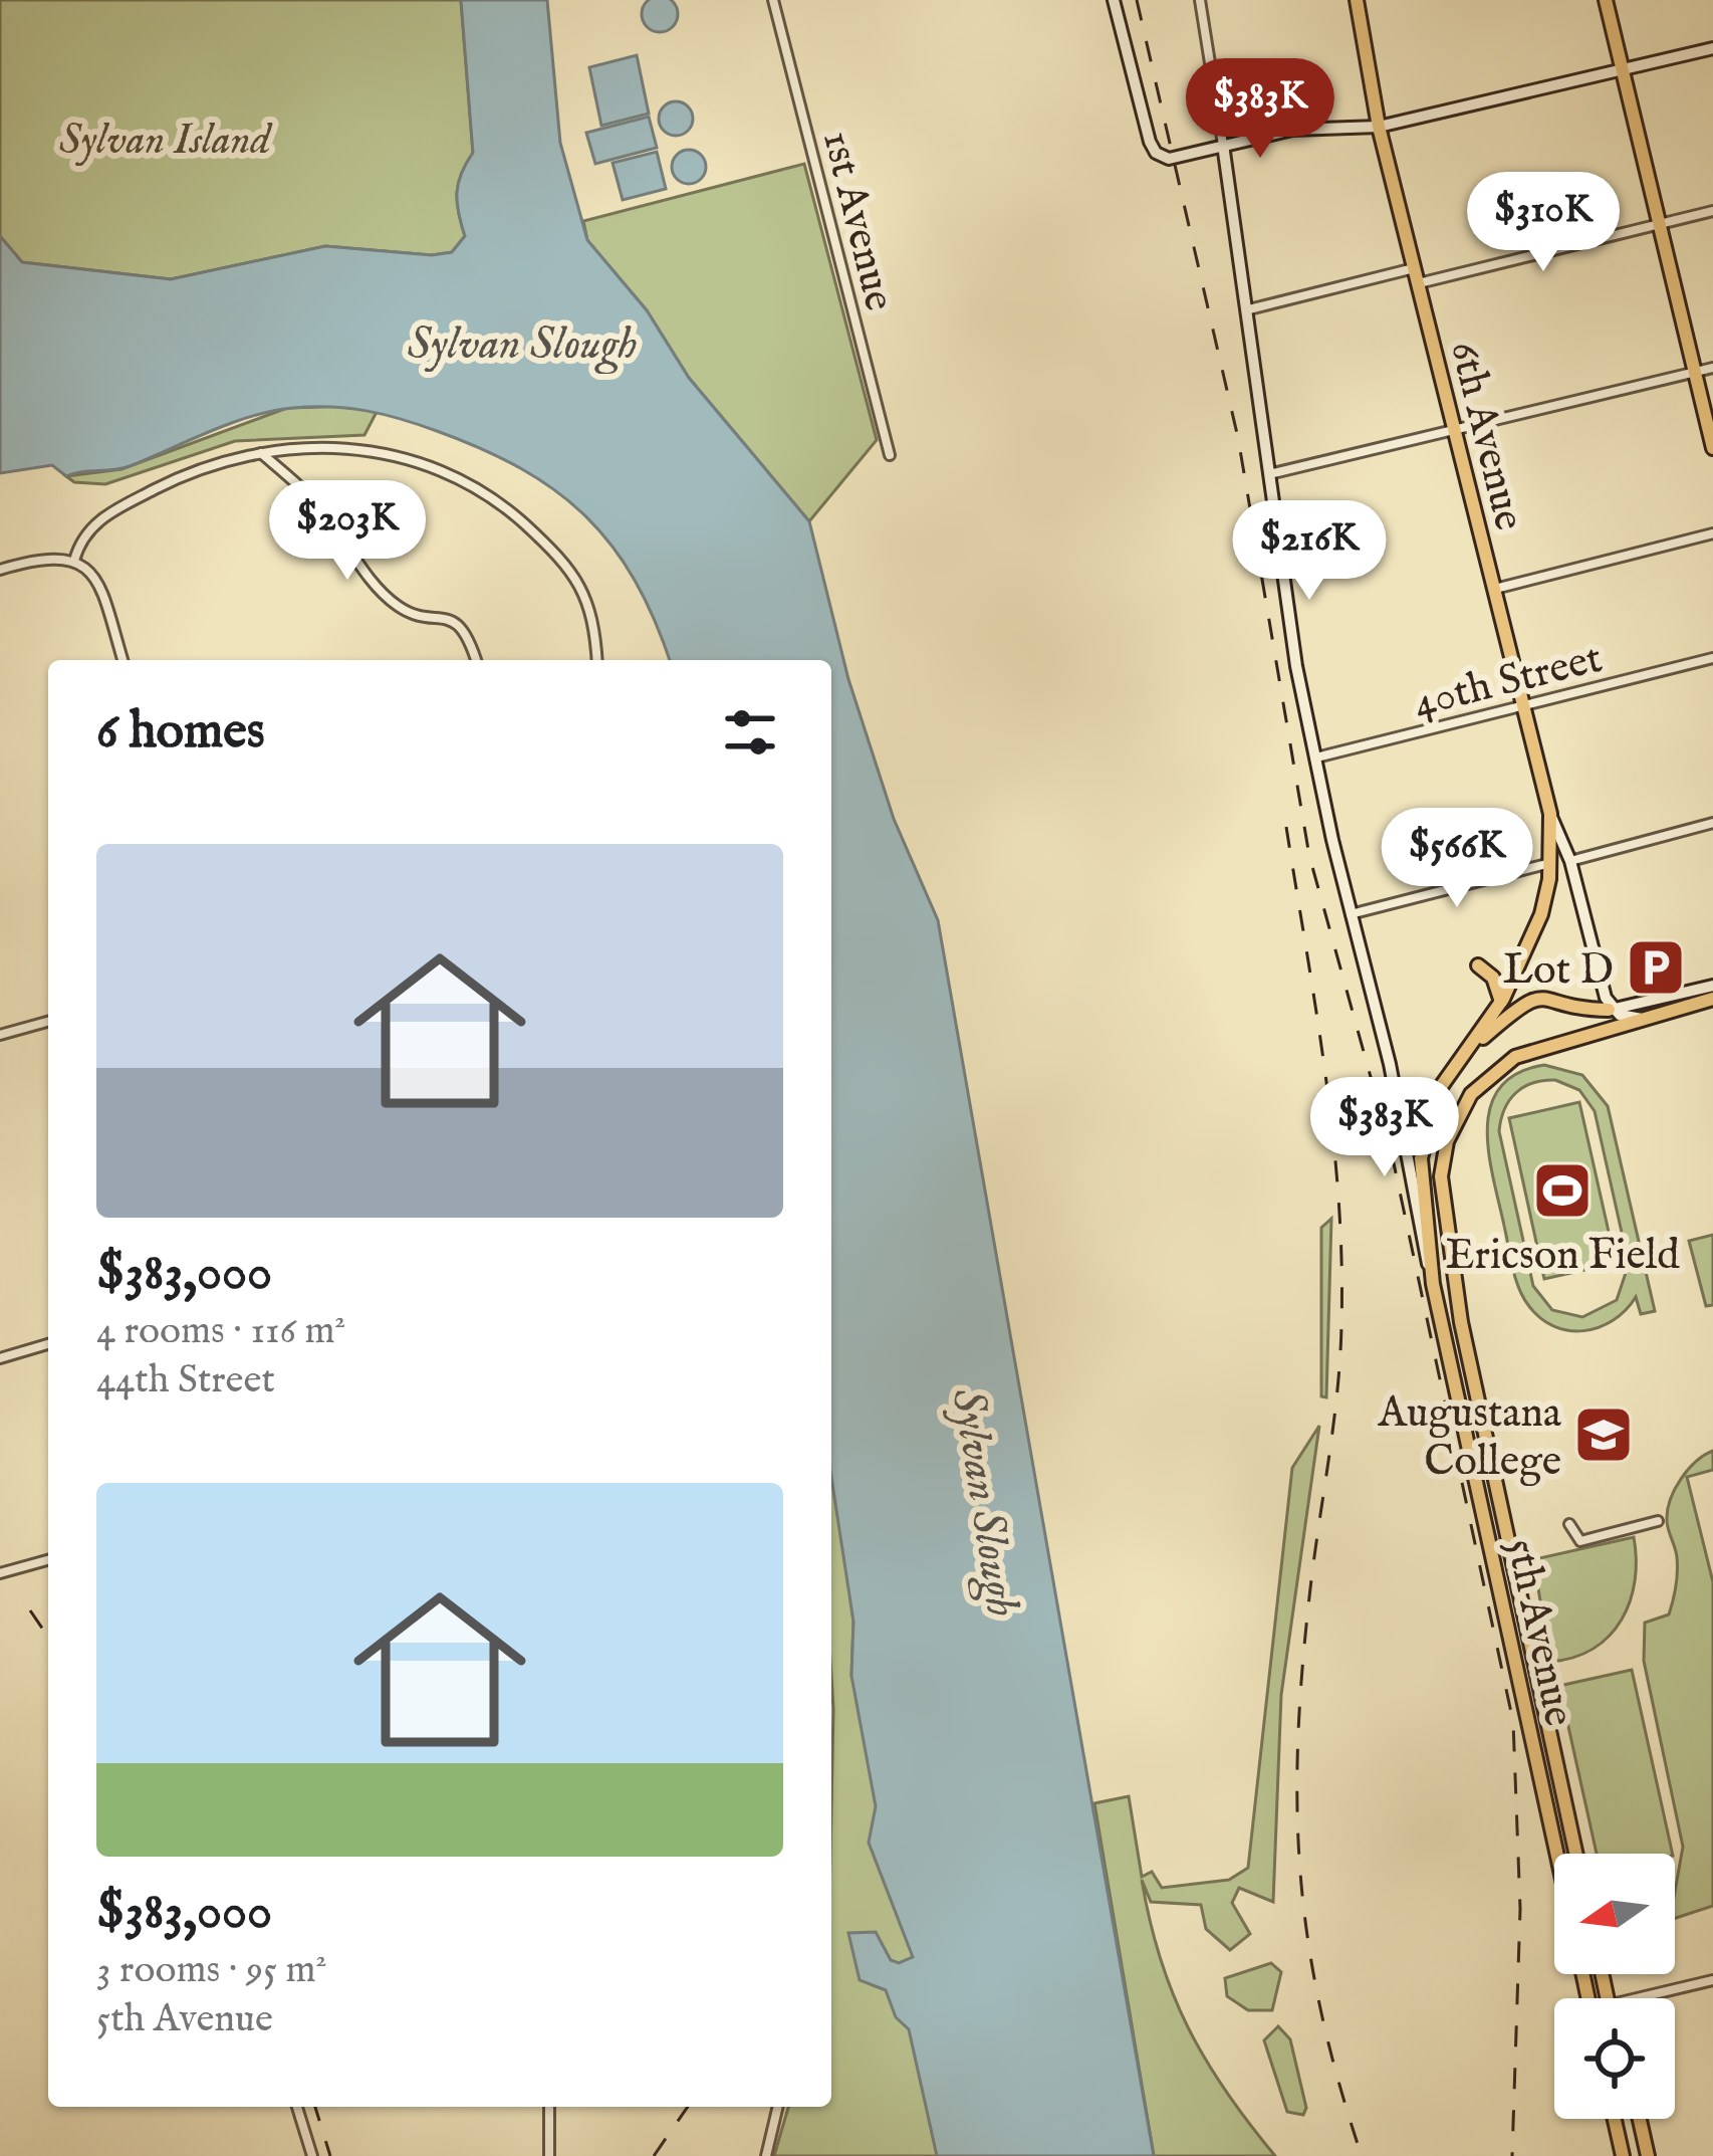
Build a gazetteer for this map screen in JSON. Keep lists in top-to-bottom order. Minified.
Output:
{"streets":{"main road":["6th Avenue","5th Avenue"],"street":["1st Avenue","40th Street"]},"crossings":[["6th Avenue","40th Street"],["6th Avenue","5th Avenue"]],"water":["Sylvan Slough"],"parks":["Sylvan Island"],"places":{"parking":["Lot D"],"sports":["Ericson Field"],"school or university":["Augustana College"]},"north":"left","page":{"price":["$383K","$310K","$203K","$216K","$566K","$383K"],"heading":"6 homes","list":[{"name":"$383,000","note":"4 rooms · 116 m² · 44th Street"},{"name":"$383,000","note":"3 rooms · 95 m² · 5th Avenue"}]}}
